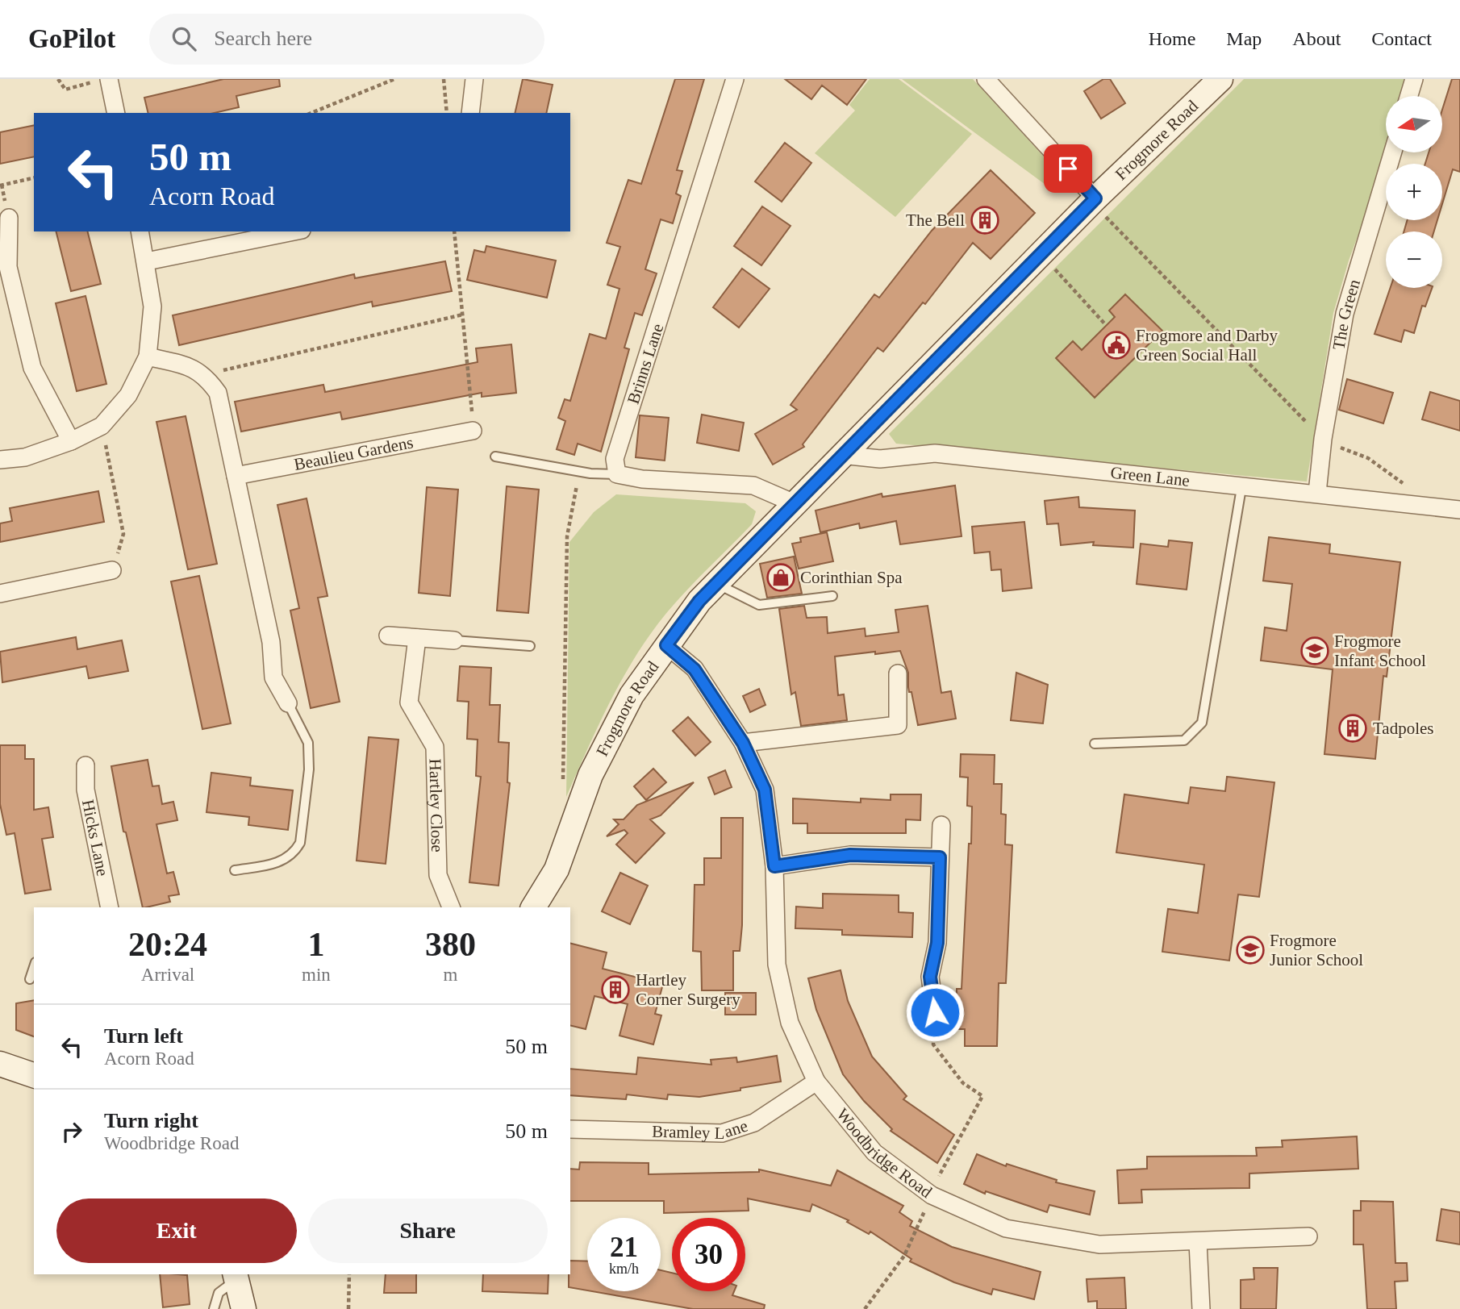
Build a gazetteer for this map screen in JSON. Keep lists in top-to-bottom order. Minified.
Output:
{"streets":{"street":["Frogmore Road","The Green","Brinns Lane","Beaulieu Gardens","Green Lane","Hartley Close","Hicks Lane","Bramley Lane","Woodbridge Road"]},"crossings":[["Frogmore Road","Green Lane"],["Frogmore Road","Woodbridge Road"],["The Green","Green Lane"],["Bramley Lane","Woodbridge Road"]],"places":{"building":["The Bell","Tadpoles","Hartley Corner Surgery"],"public building":["Frogmore and Darby Green Social Hall"],"shop":["Corinthian Spa"],"school or university":["Frogmore Infant School","Frogmore Junior School"]},"north":"left","page":{"header":"GoPilot","search":"Search here","nav":["Home","Map","About","Contact"],"map_buttons":["+","−"],"turn":["50 m","Acorn Road"],"eta":["20:24","Arrival","1","min","380","m"],"list":[{"name":"Turn left","note":"Acorn Road","value":"50 m"},{"name":"Turn right","note":"Woodbridge Road","value":"50 m"}],"buttons":["Exit","Share"],"speed":"21 km/h","limit":"30"}}
